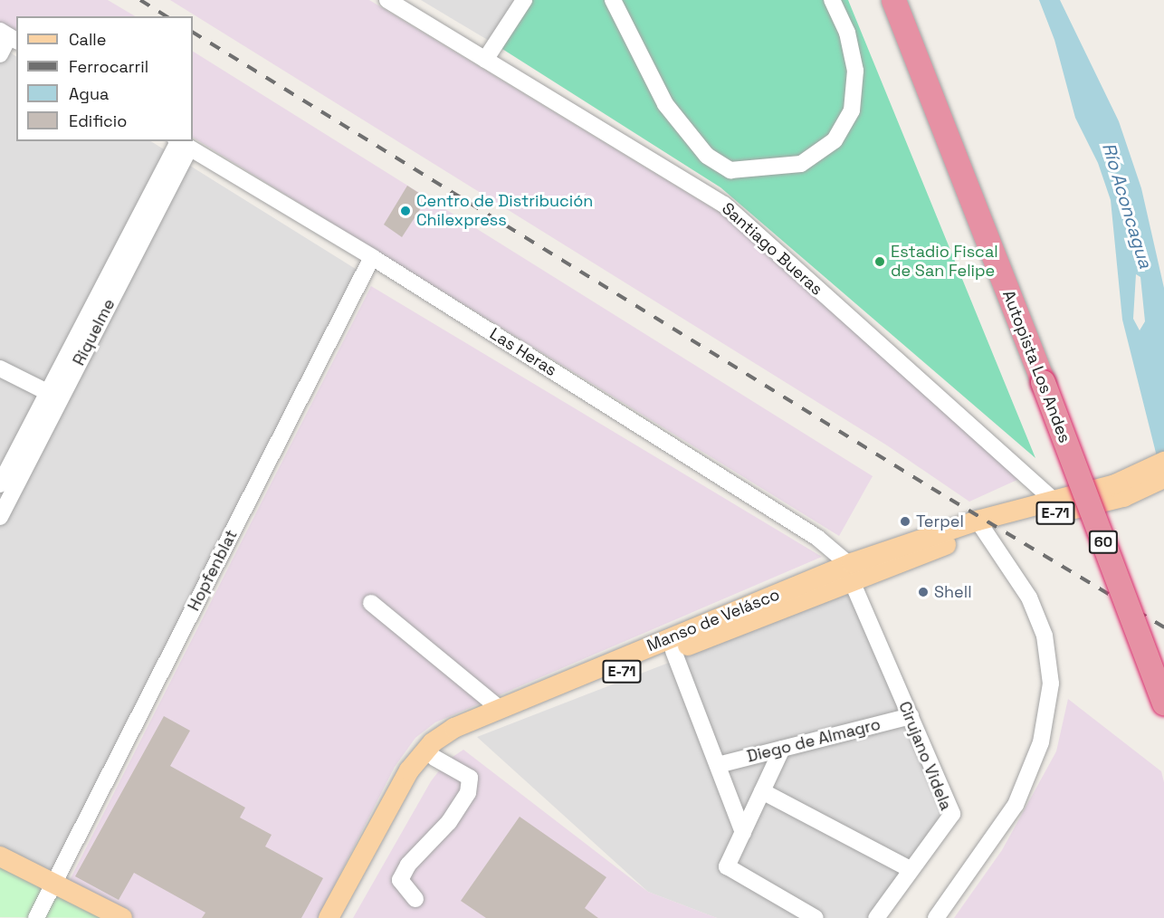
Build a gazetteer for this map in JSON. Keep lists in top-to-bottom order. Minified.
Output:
{"streets":{"highway":["Autopista Los Andes","60"],"main road":["E-71","Manso de Velásco"],"street":["Santiago Bueras","Riquelme","Las Heras","Hopfenblat","Diego de Almagro","Cirujano Videla"]},"crossings":[["Santiago Bueras","Manso de Velásco"],["Riquelme","Las Heras"],["Las Heras","Hopfenblat"],["Las Heras","Manso de Velásco"],["Las Heras","Cirujano Videla"],["Manso de Velásco","Cirujano Videla"],["Diego de Almagro","Cirujano Videla"]],"water":["Río Aconcagua"],"places":["Centro de Distribución Chilexpress","Estadio Fiscal de San Felipe","Terpel","Shell"],"legend":["Calle","Ferrocarril","Agua","Edificio"]}
